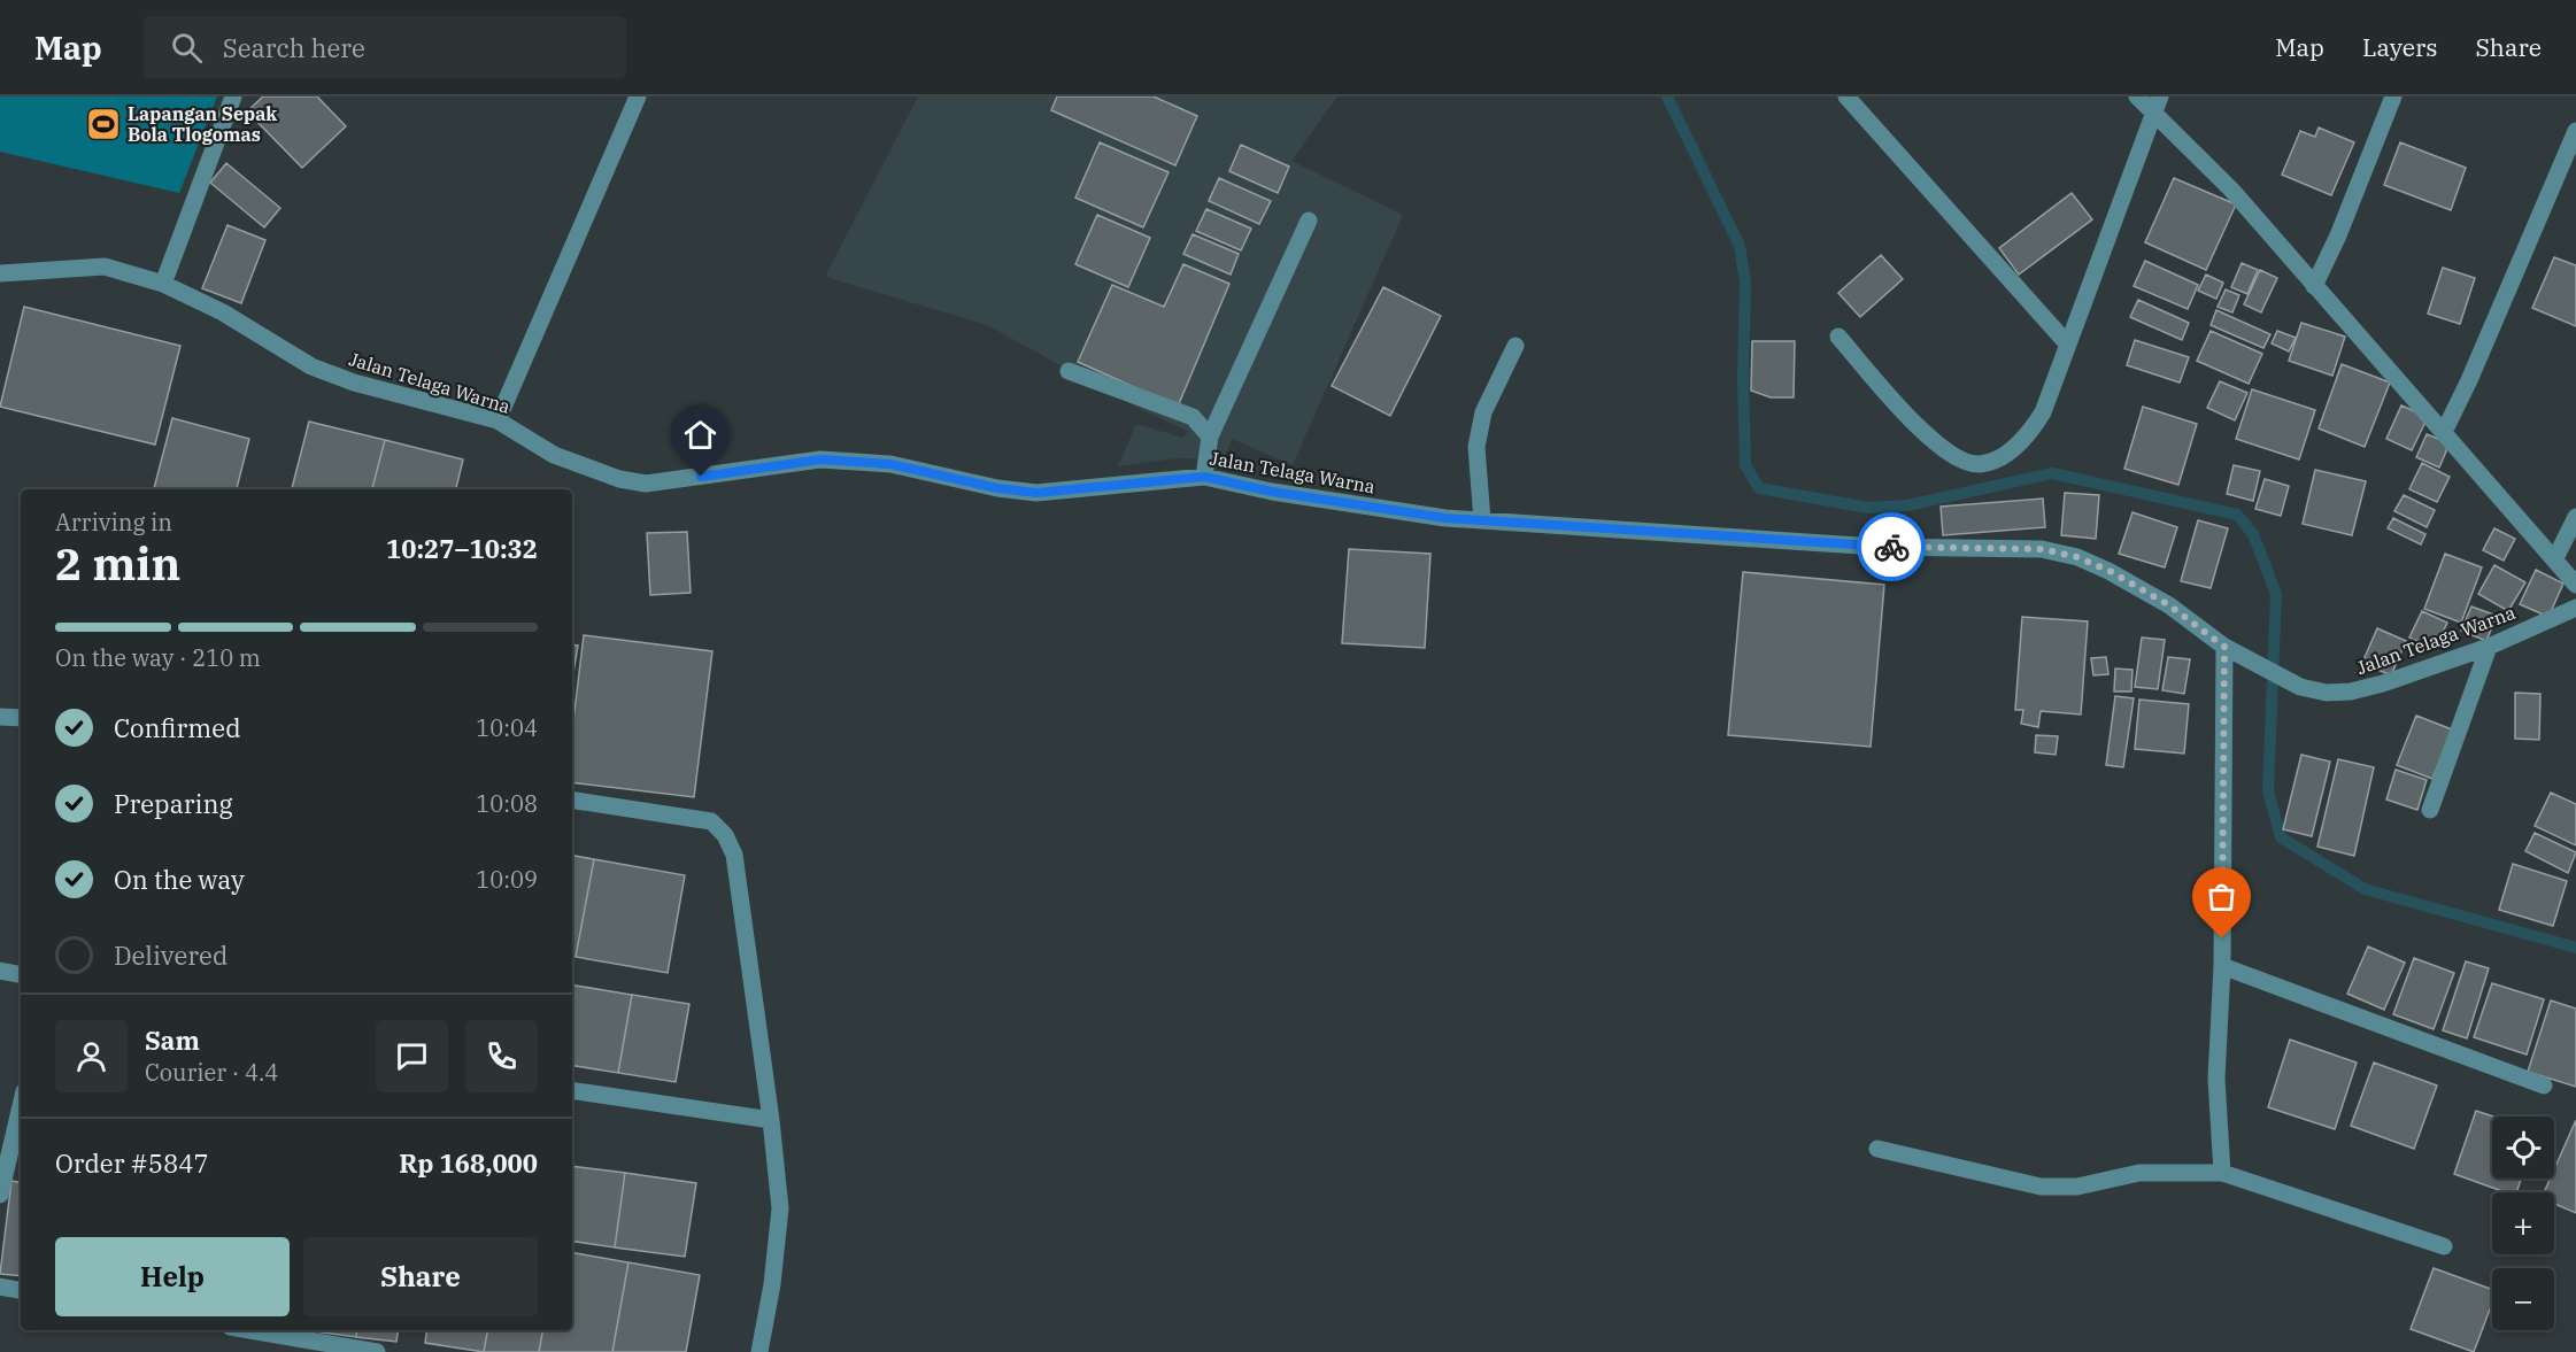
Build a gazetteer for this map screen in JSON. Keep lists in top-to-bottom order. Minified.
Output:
{"streets":{"street":["Jalan Telaga Warna"]},"places":{"sports":["Lapangan Sepak Bola Tlogomas"]},"page":{"header":"Map","search":"Search here","nav":["Map","Layers","Share"],"heading":["2 min","Arriving in","10:27–10:32"],"panel":["Sam","Courier · 4.4","Order #5847","Rp 168,000"],"bar":"On the way · 210 m","list":[["Confirmed","10:04"],["Preparing","10:08"],["On the way","10:09"],"Delivered"],"map_buttons":["+","−"],"buttons":["Help","Share"]}}
